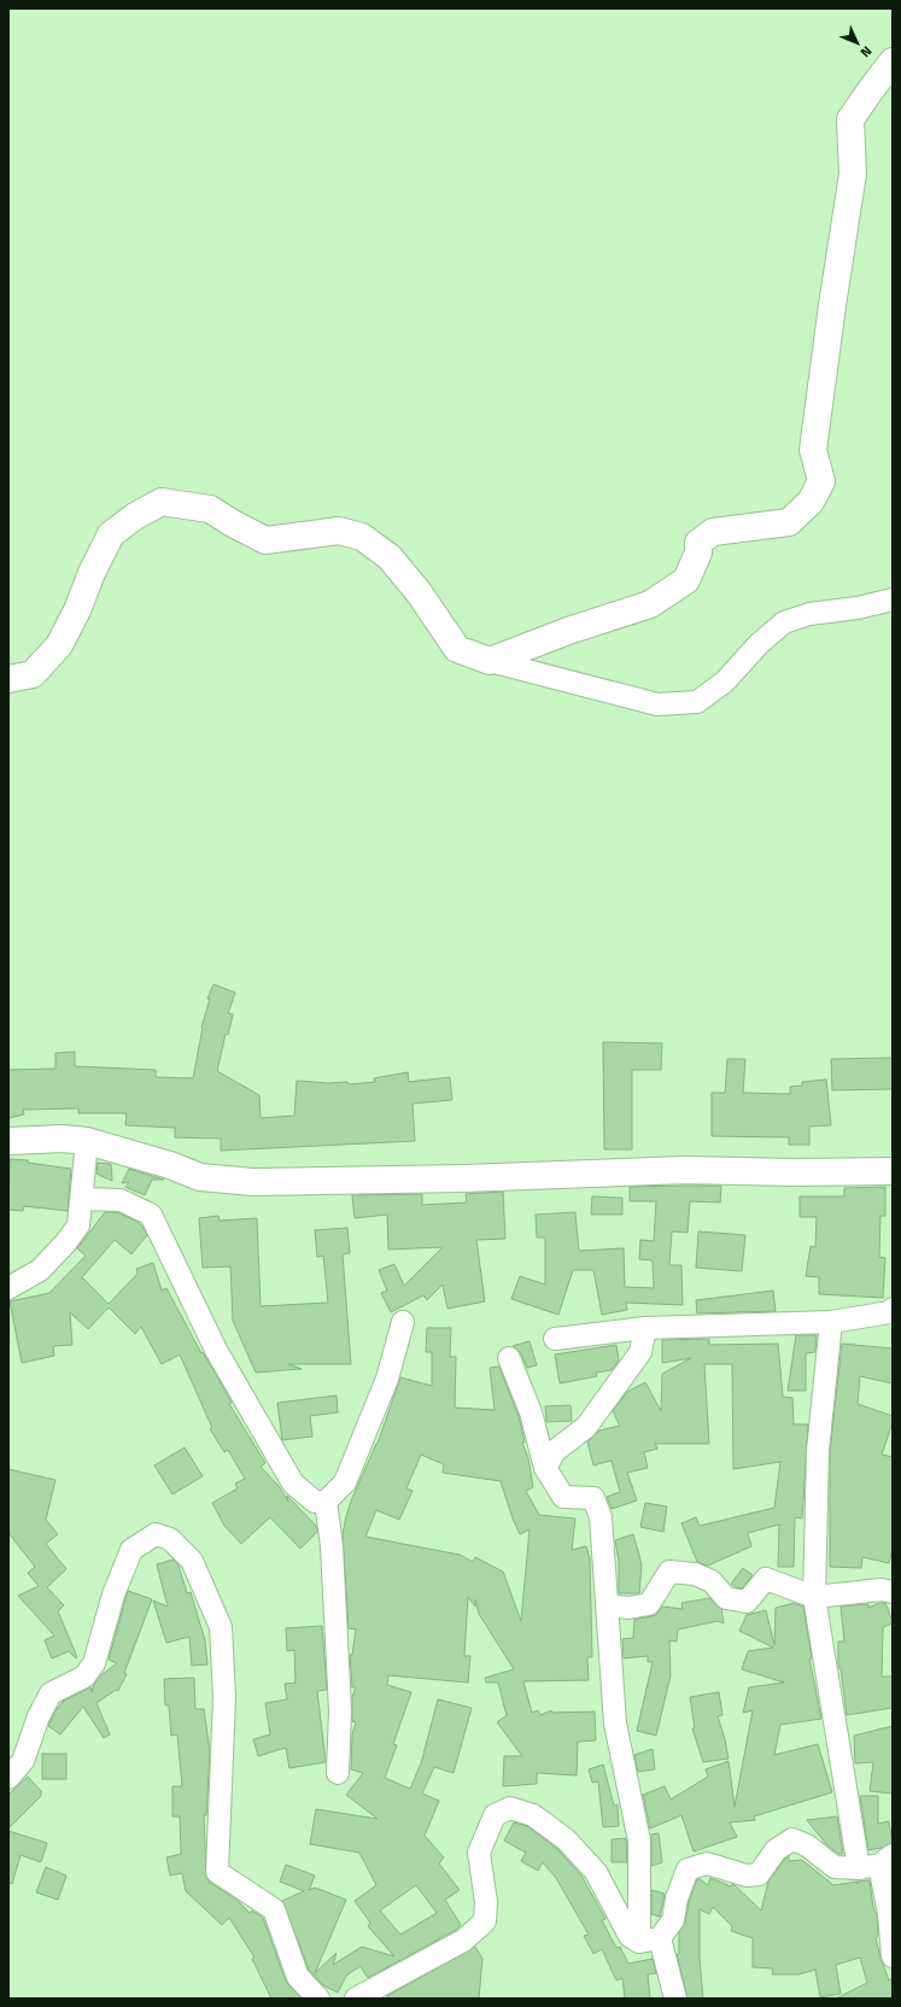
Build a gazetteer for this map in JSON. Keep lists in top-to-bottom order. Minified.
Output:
{"north":"bottom right"}
